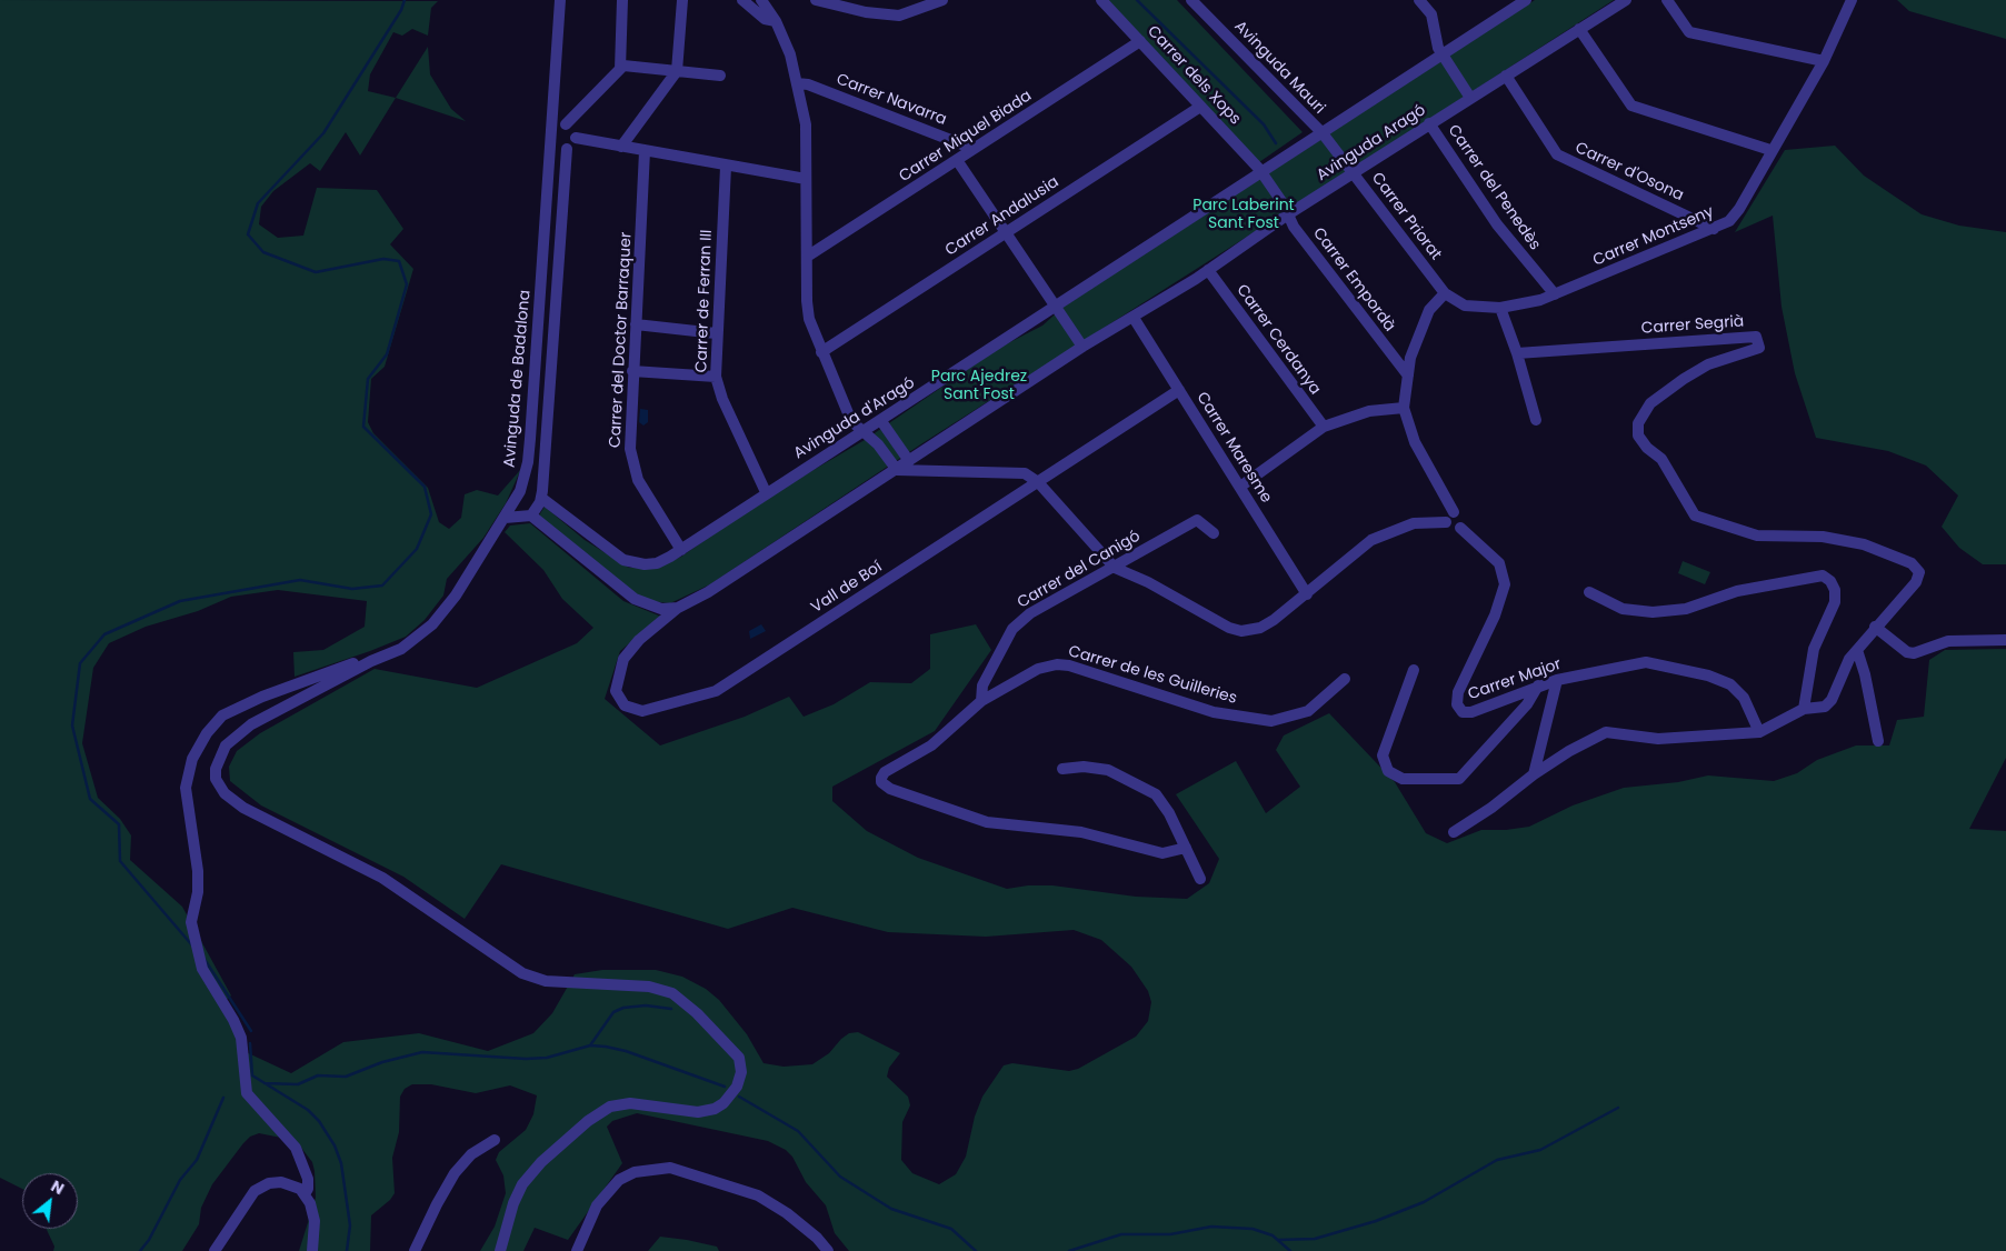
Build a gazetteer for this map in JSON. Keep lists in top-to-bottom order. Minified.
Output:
{"streets":{"street":["Avinguda Mauri","Carrer dels Xops","Carrer Navarra","Carrer Miquel Biada","Avinguda Aragó","Carrer d'Osona","Carrer del Penedès","Carrer Andalusia","Carrer Priorat","Carrer Montseny","Carrer Empordà","Carrer de Ferran III","Carrer Segrià","Carrer del Doctor Barraquer","Carrer Cerdanya","Avinguda de Badalona","Avinguda d'Aragó","Carrer Maresme","Carrer del Canigó","Vall de Boí","Carrer de les Guilleries","Carrer Major"]},"crossings":[["Avinguda Mauri","Carrer Priorat"],["Avinguda Mauri","Avinguda d'Aragó"],["Carrer dels Xops","Carrer Miquel Biada"],["Carrer dels Xops","Carrer Andalusia"],["Carrer dels Xops","Carrer Empordà"],["Carrer dels Xops","Avinguda d'Aragó"],["Carrer Navarra","Carrer Miquel Biada"],["Avinguda Aragó","Carrer d'Osona"],["Avinguda Aragó","Carrer del Penedès"],["Avinguda Aragó","Carrer Priorat"],["Avinguda Aragó","Carrer Empordà"],["Carrer d'Osona","Carrer Montseny"],["Carrer del Penedès","Carrer Montseny"],["Carrer Priorat","Carrer Montseny"],["Carrer Priorat","Avinguda d'Aragó"],["Carrer Empordà","Avinguda d'Aragó"],["Carrer de Ferran III","Avinguda d'Aragó"],["Carrer del Doctor Barraquer","Avinguda d'Aragó"],["Avinguda de Badalona","Avinguda d'Aragó"],["Carrer Maresme","Vall de Boí"],["Carrer del Canigó","Carrer de les Guilleries"]],"parks":["Parc Laberint Sant Fost","Parc Ajedrez Sant Fost"],"north":"top right"}
